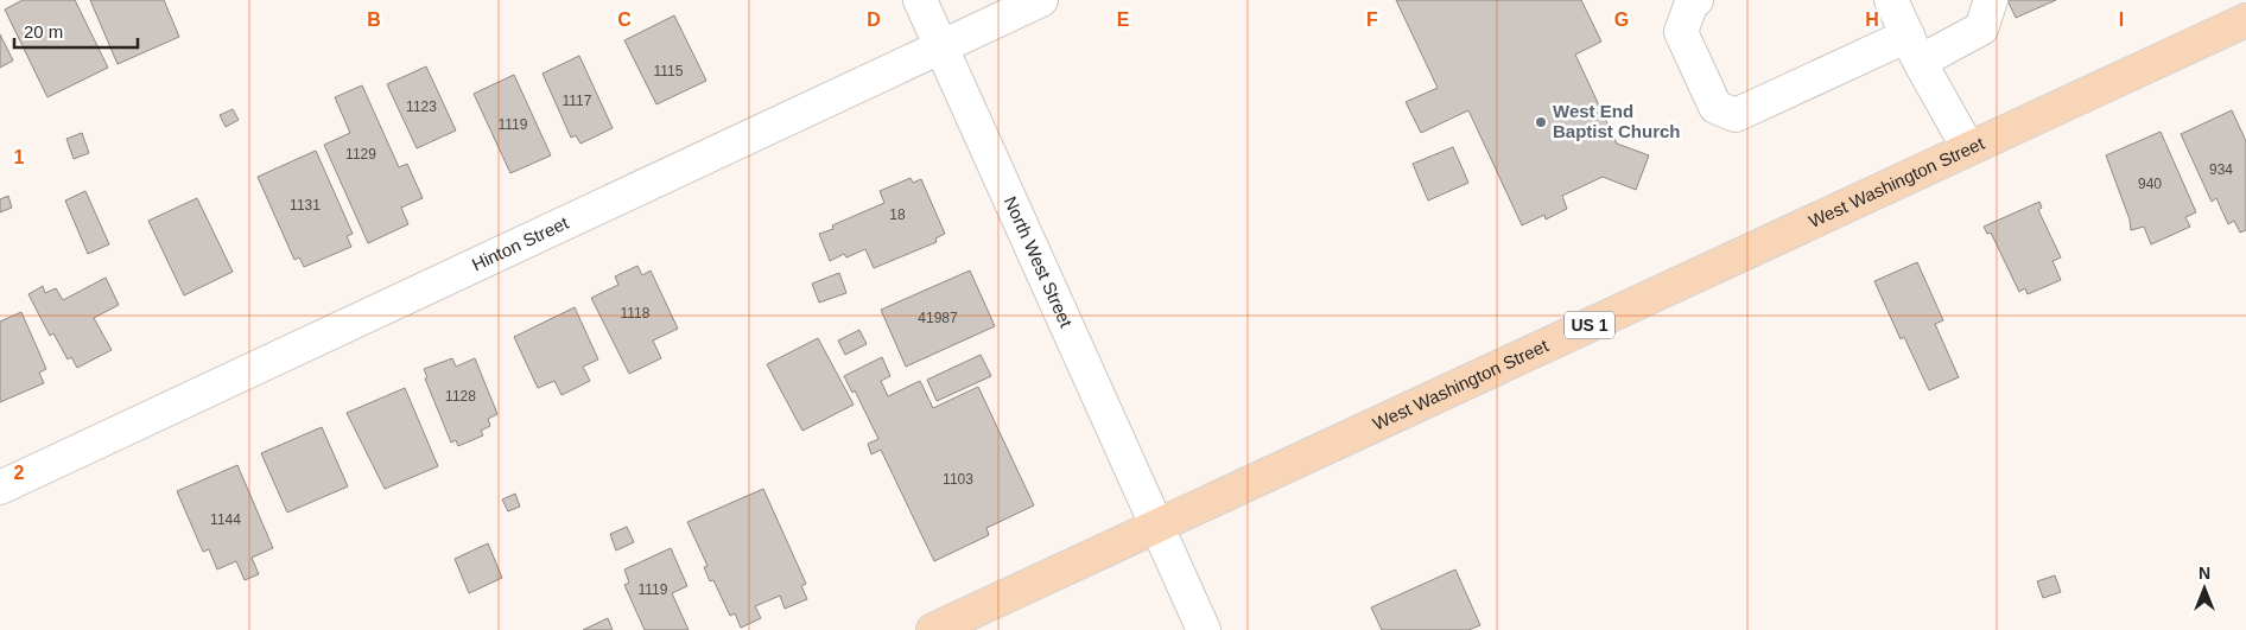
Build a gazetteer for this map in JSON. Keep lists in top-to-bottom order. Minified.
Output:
{"streets":{"main road":["West Washington Street","US 1"],"street":["Hinton Street","North West Street"]},"crossings":[["West Washington Street","North West Street"],["Hinton Street","North West Street"]],"places":["West End Baptist Church"],"house_numbers":["1115","1117","1123","1119","1129","934","940","1131","18","1118","41987","1128","1103","1144","1119"],"scale_bar":"20 m","north":"top","grid":{"columns":["B","C","D","E","F","G","H","I"],"rows":["1","2"]}}
